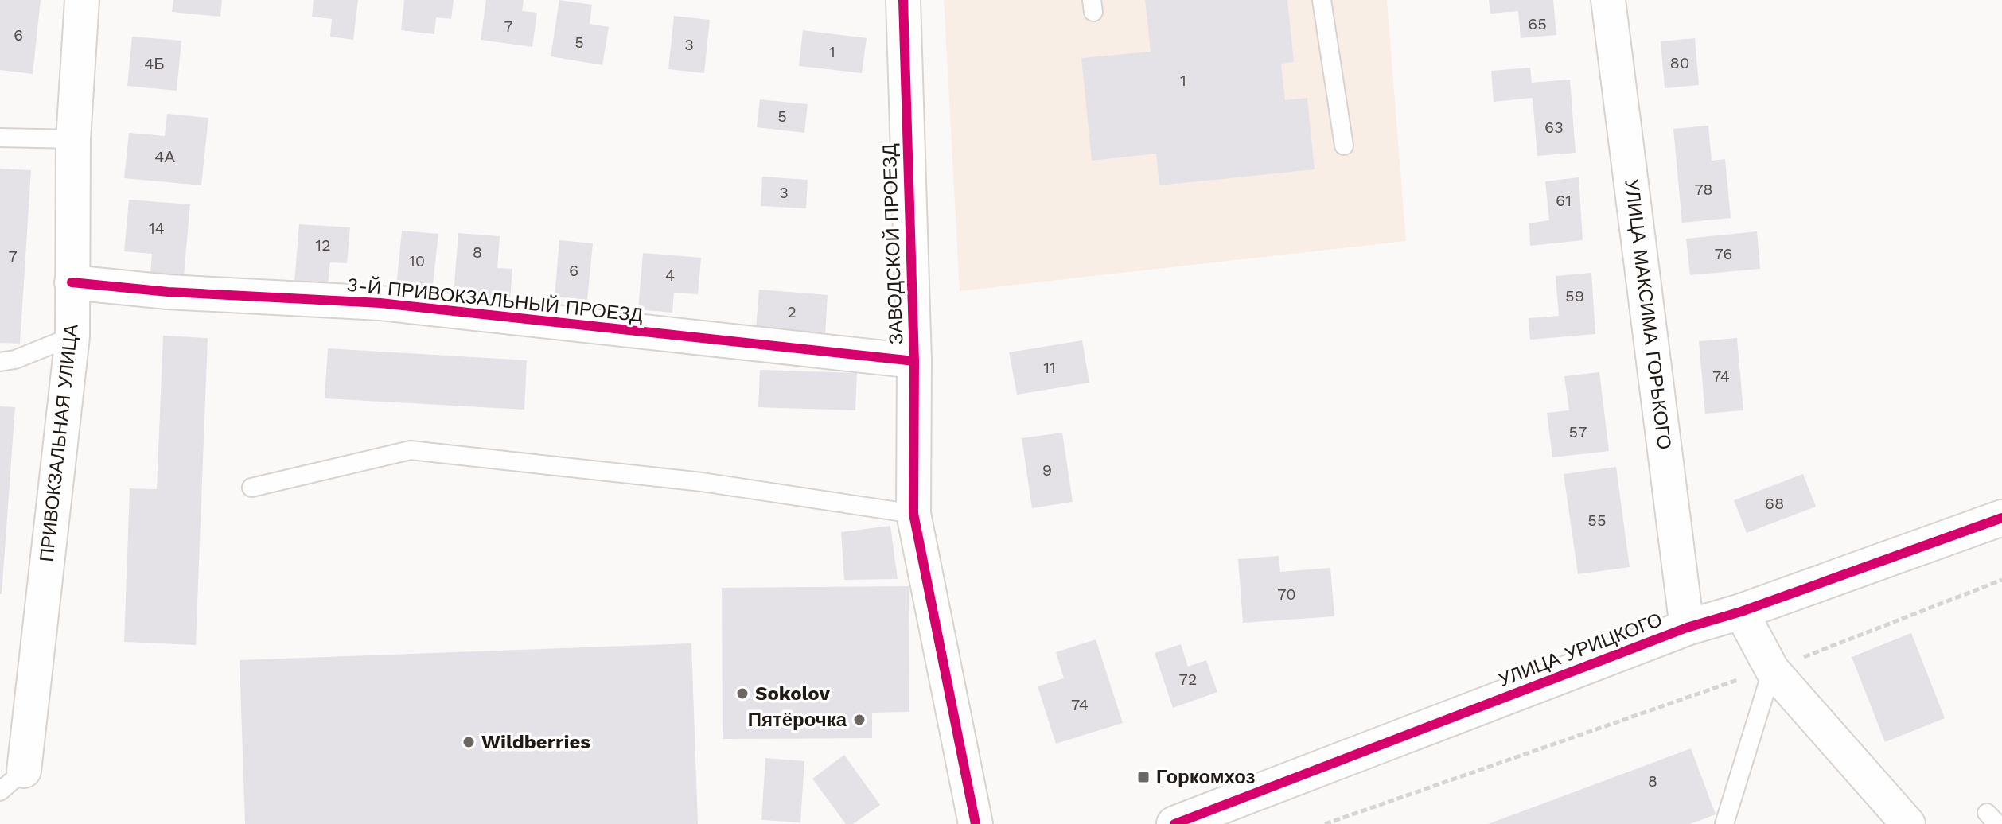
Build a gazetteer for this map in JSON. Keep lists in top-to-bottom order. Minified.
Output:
{"streets":{"street":["ЗАВОДСКОЙ ПРОЕЗД","3-Й ПРИВОКЗАЛЬНЫЙ ПРОЕЗД","УЛИЦА МАКСИМА ГОРЬКОГО","ПРИВОКЗАЛЬНАЯ УЛИЦА","УЛИЦА УРИЦКОГО"]},"crossings":[["ЗАВОДСКОЙ ПРОЕЗД","3-Й ПРИВОКЗАЛЬНЫЙ ПРОЕЗД"],["3-Й ПРИВОКЗАЛЬНЫЙ ПРОЕЗД","ПРИВОКЗАЛЬНАЯ УЛИЦА"],["УЛИЦА МАКСИМА ГОРЬКОГО","УЛИЦА УРИЦКОГО"]],"places":{"other":["Sokolov","Пятёрочка","Wildberries"],"transit":["Горкомхоз"]},"house_numbers":["65","7","6","5","3","1","80","4Б","1","5","63","4А","78","3","61","14","12","8","76","7","10","6","4","59","2","11","74","57","9","68","55","70","72","74","8"]}
